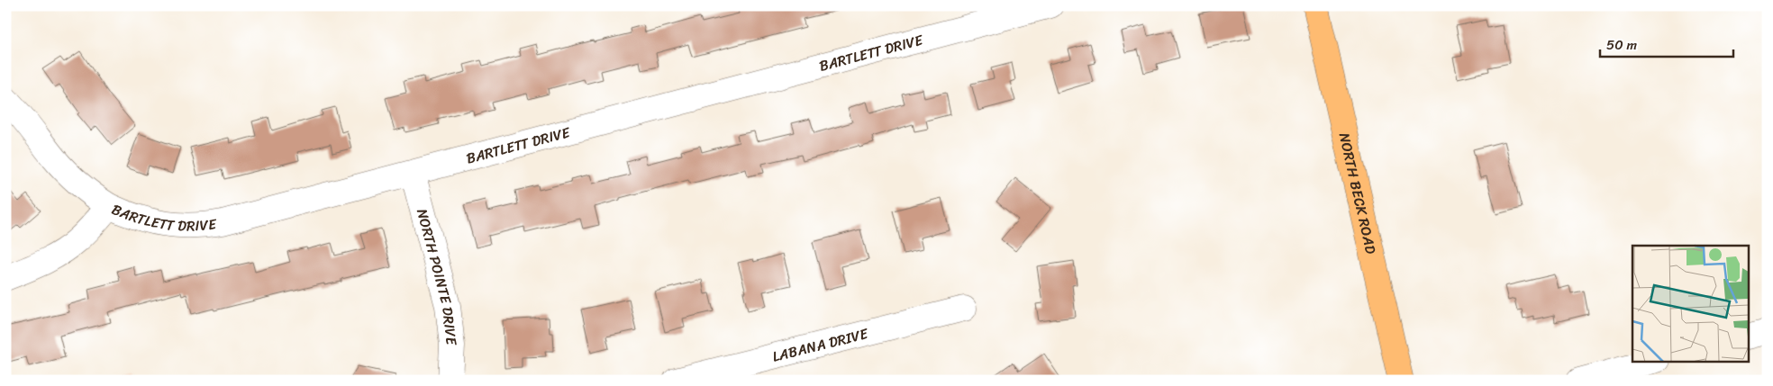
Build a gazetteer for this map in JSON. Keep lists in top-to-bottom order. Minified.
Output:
{"streets":{"main road":["NORTH BECK ROAD"],"street":["BARTLETT DRIVE","NORTH POINTE DRIVE","LABANA DRIVE"]},"crossings":[["BARTLETT DRIVE","NORTH POINTE DRIVE"]],"scale_bar":"50 m"}
